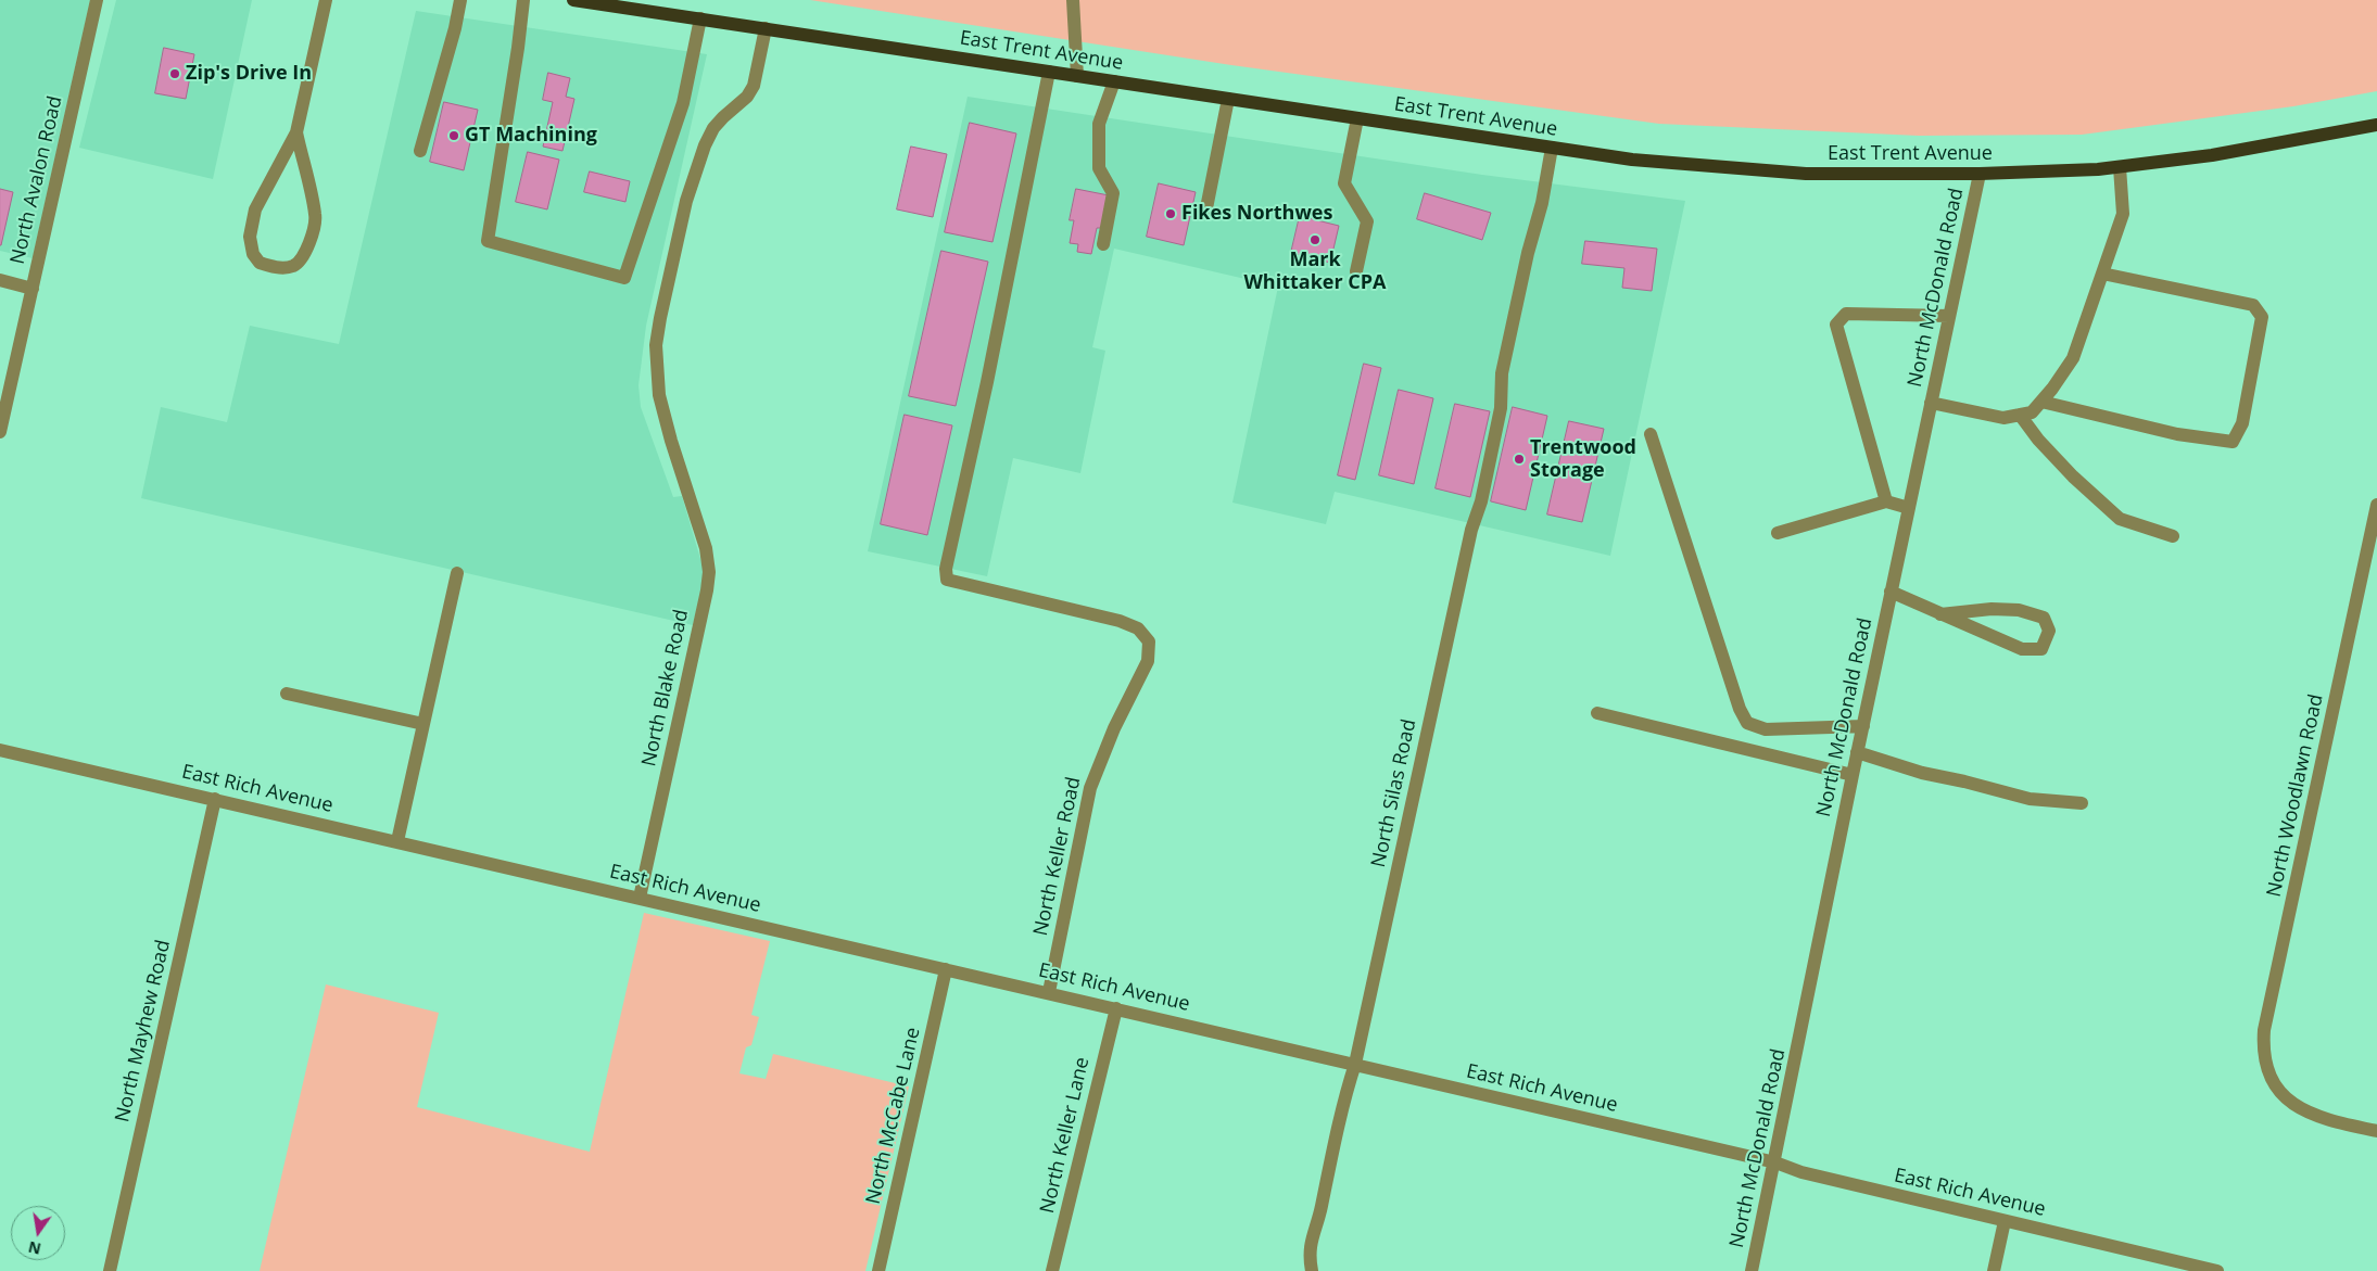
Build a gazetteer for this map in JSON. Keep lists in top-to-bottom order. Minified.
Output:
{"streets":{"main road":["East Trent Avenue"],"street":["North Avalon Road","North McDonald Road","North Blake Road","East Rich Avenue","North Silas Road","North Woodlawn Road","North Keller Road","North Mayhew Road","North McCabe Lane","North Keller Lane"]},"crossings":[["East Trent Avenue","North McDonald Road"],["East Trent Avenue","North Blake Road"],["East Trent Avenue","North Silas Road"],["East Trent Avenue","North Keller Road"],["North McDonald Road","East Rich Avenue"],["North Blake Road","East Rich Avenue"],["East Rich Avenue","North Silas Road"],["East Rich Avenue","North Keller Road"],["East Rich Avenue","North Mayhew Road"],["East Rich Avenue","North McCabe Lane"],["East Rich Avenue","North Keller Lane"]],"places":["Zip's Drive In","GT Machining","Fikes Northwes","Mark Whittaker CPA","Trentwood Storage"],"north":"bottom"}
